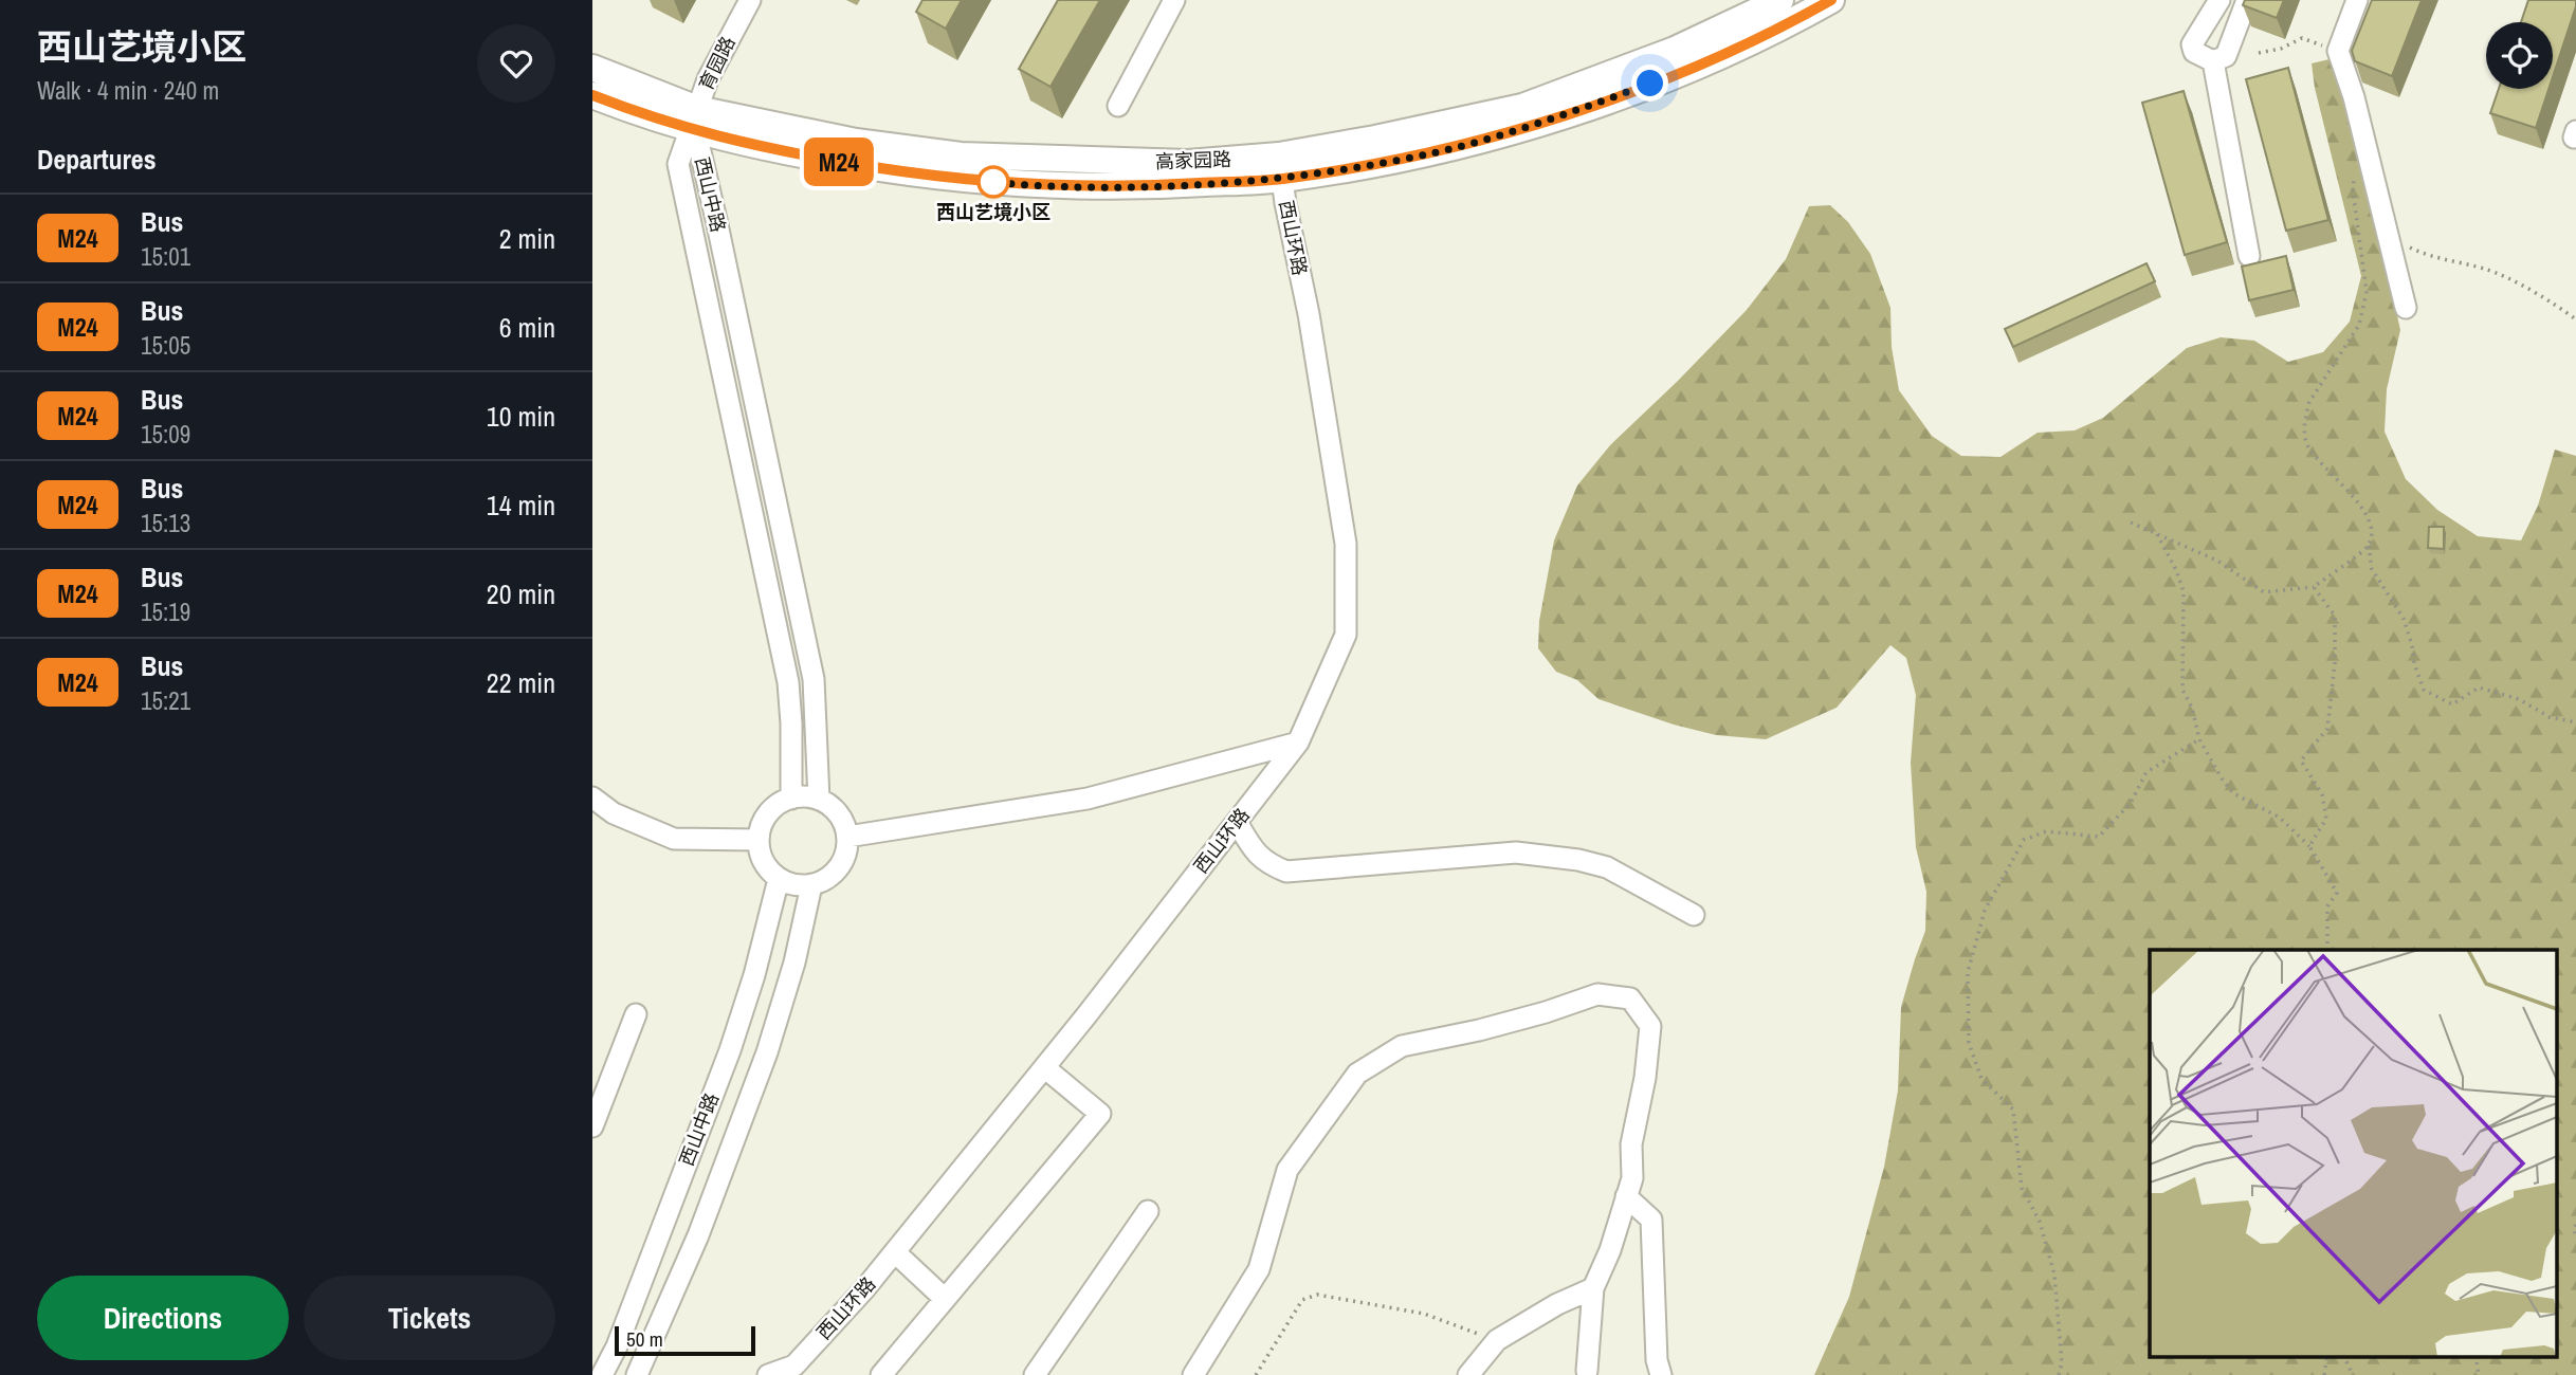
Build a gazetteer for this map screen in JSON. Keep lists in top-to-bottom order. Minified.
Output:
{"streets":{"main road":["高家园路"],"street":["育园路","西山中路","西山环路"]},"crossings":[["育园路","高家园路"],["育园路","西山中路"],["高家园路","西山中路"],["高家园路","西山环路"]],"places":["西山艺境小区"],"lines":["bus line M24"],"scale_bar":"50 m","page":{"heading":[["西山艺境小区","Walk · 4 min · 240 m"],"Departures"],"on_map":"M24","list":[{"mark":"M24","name":"Bus","note":"15:01","value":"2 min"},{"mark":"M24","name":"Bus","note":"15:05","value":"6 min"},{"mark":"M24","name":"Bus","note":"15:09","value":"10 min"},{"mark":"M24","name":"Bus","note":"15:13","value":"14 min"},{"mark":"M24","name":"Bus","note":"15:19","value":"20 min"},{"mark":"M24","name":"Bus","note":"15:21","value":"22 min"}],"buttons":["Directions","Tickets"],"scale":"50 m"}}
